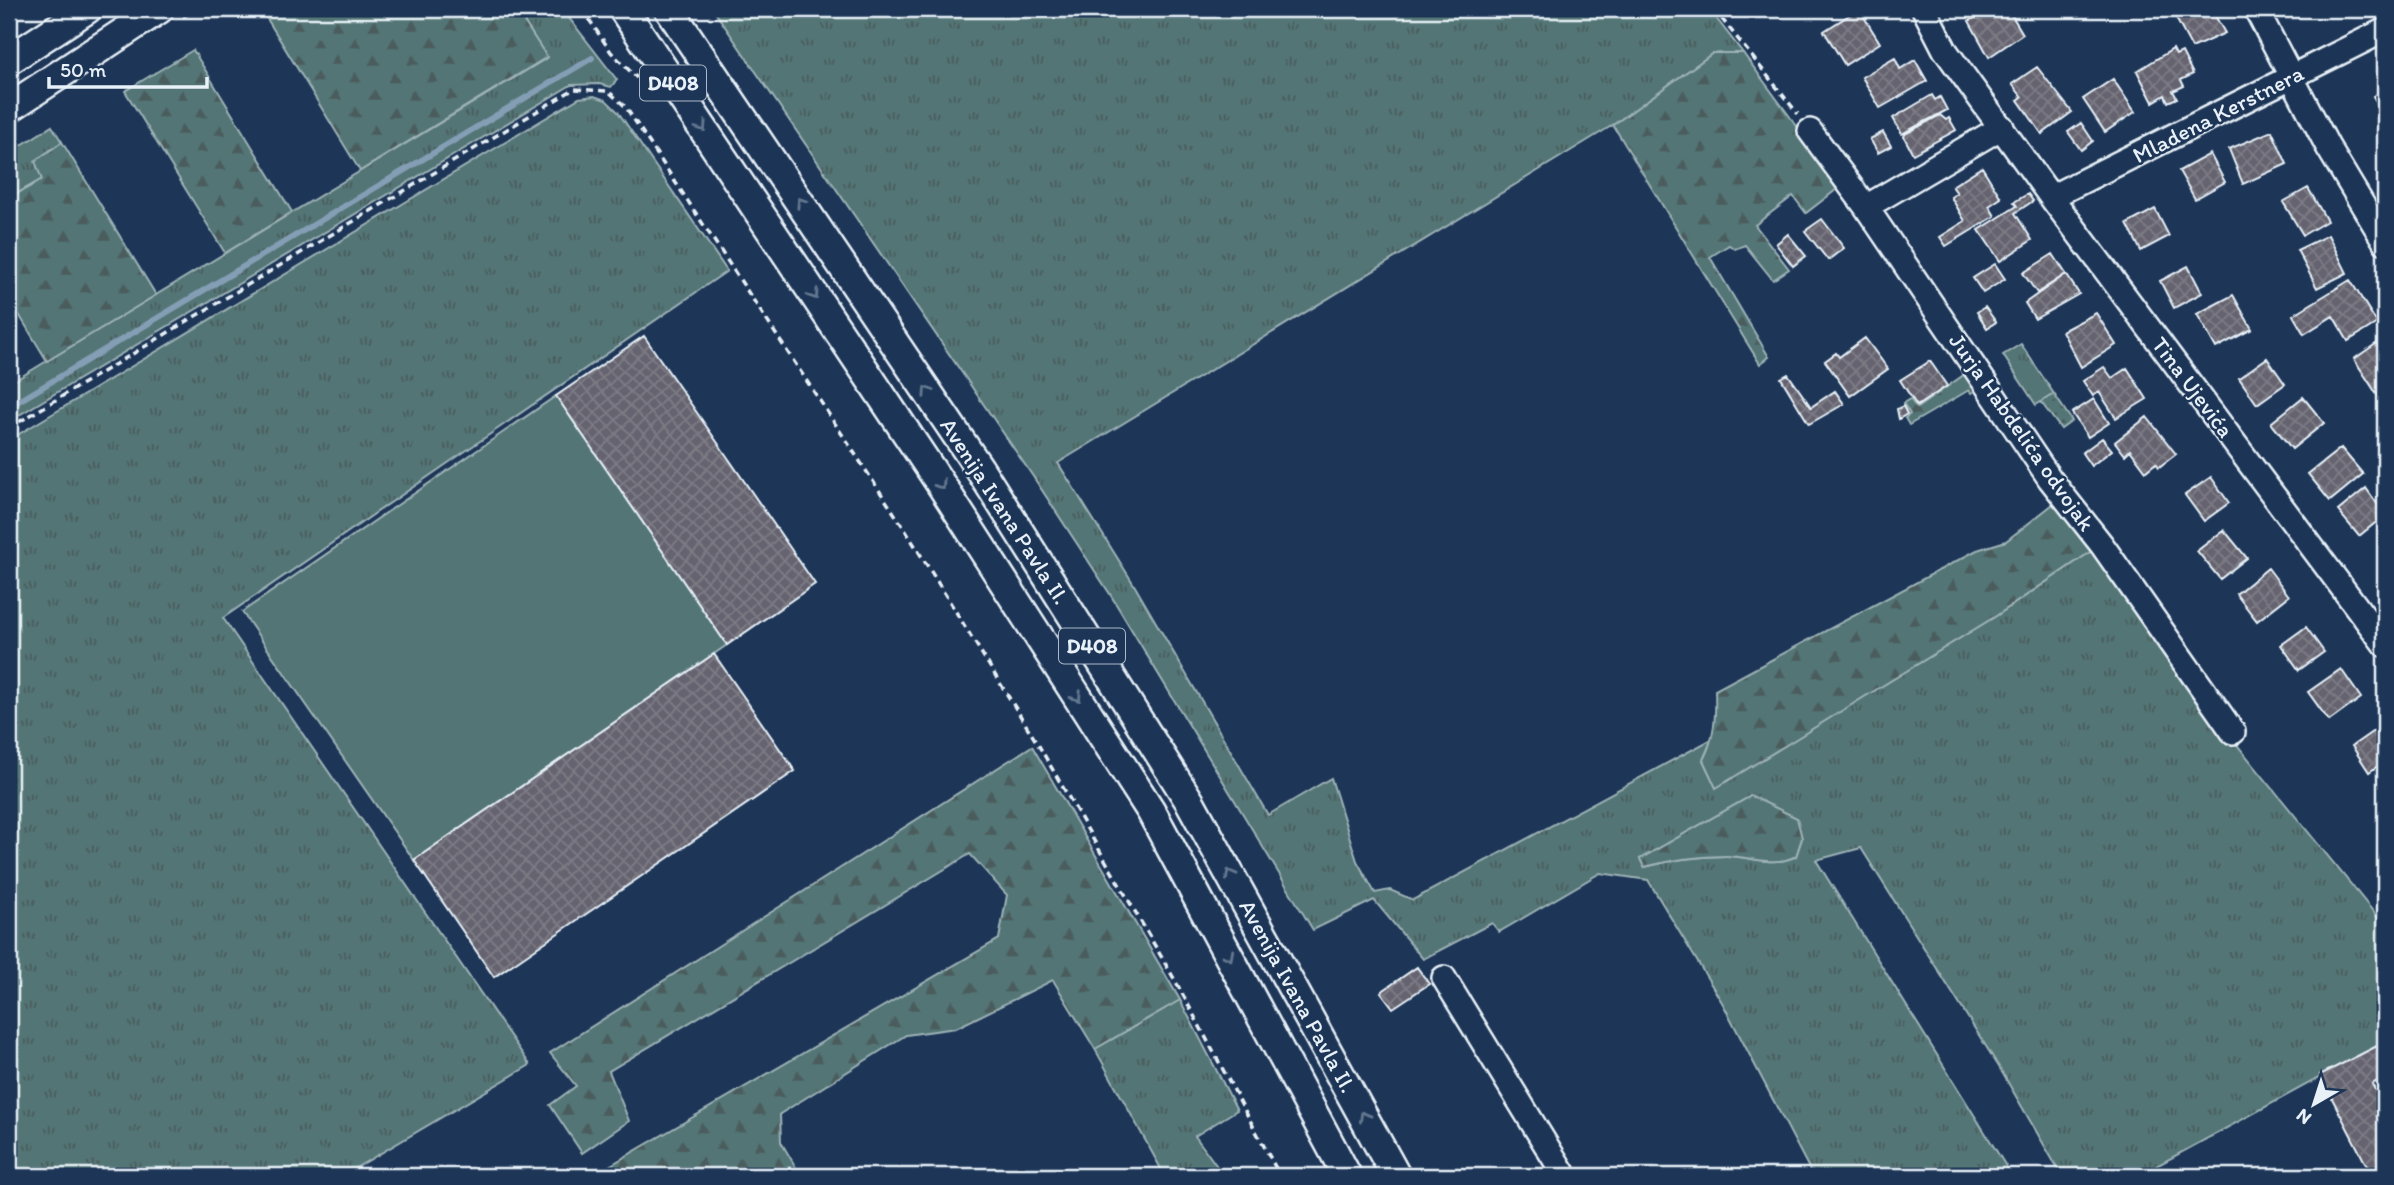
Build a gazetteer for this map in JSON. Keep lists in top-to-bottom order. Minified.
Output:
{"streets":{"main road":["D408","Avenija Ivana Pavla II."],"street":["Mladena Kerstnera","Tina Ujevića","Jurja Habdelića odvojak"]},"crossings":[["Mladena Kerstnera","Tina Ujevića"]],"scale_bar":"50 m","north":"bottom left"}
